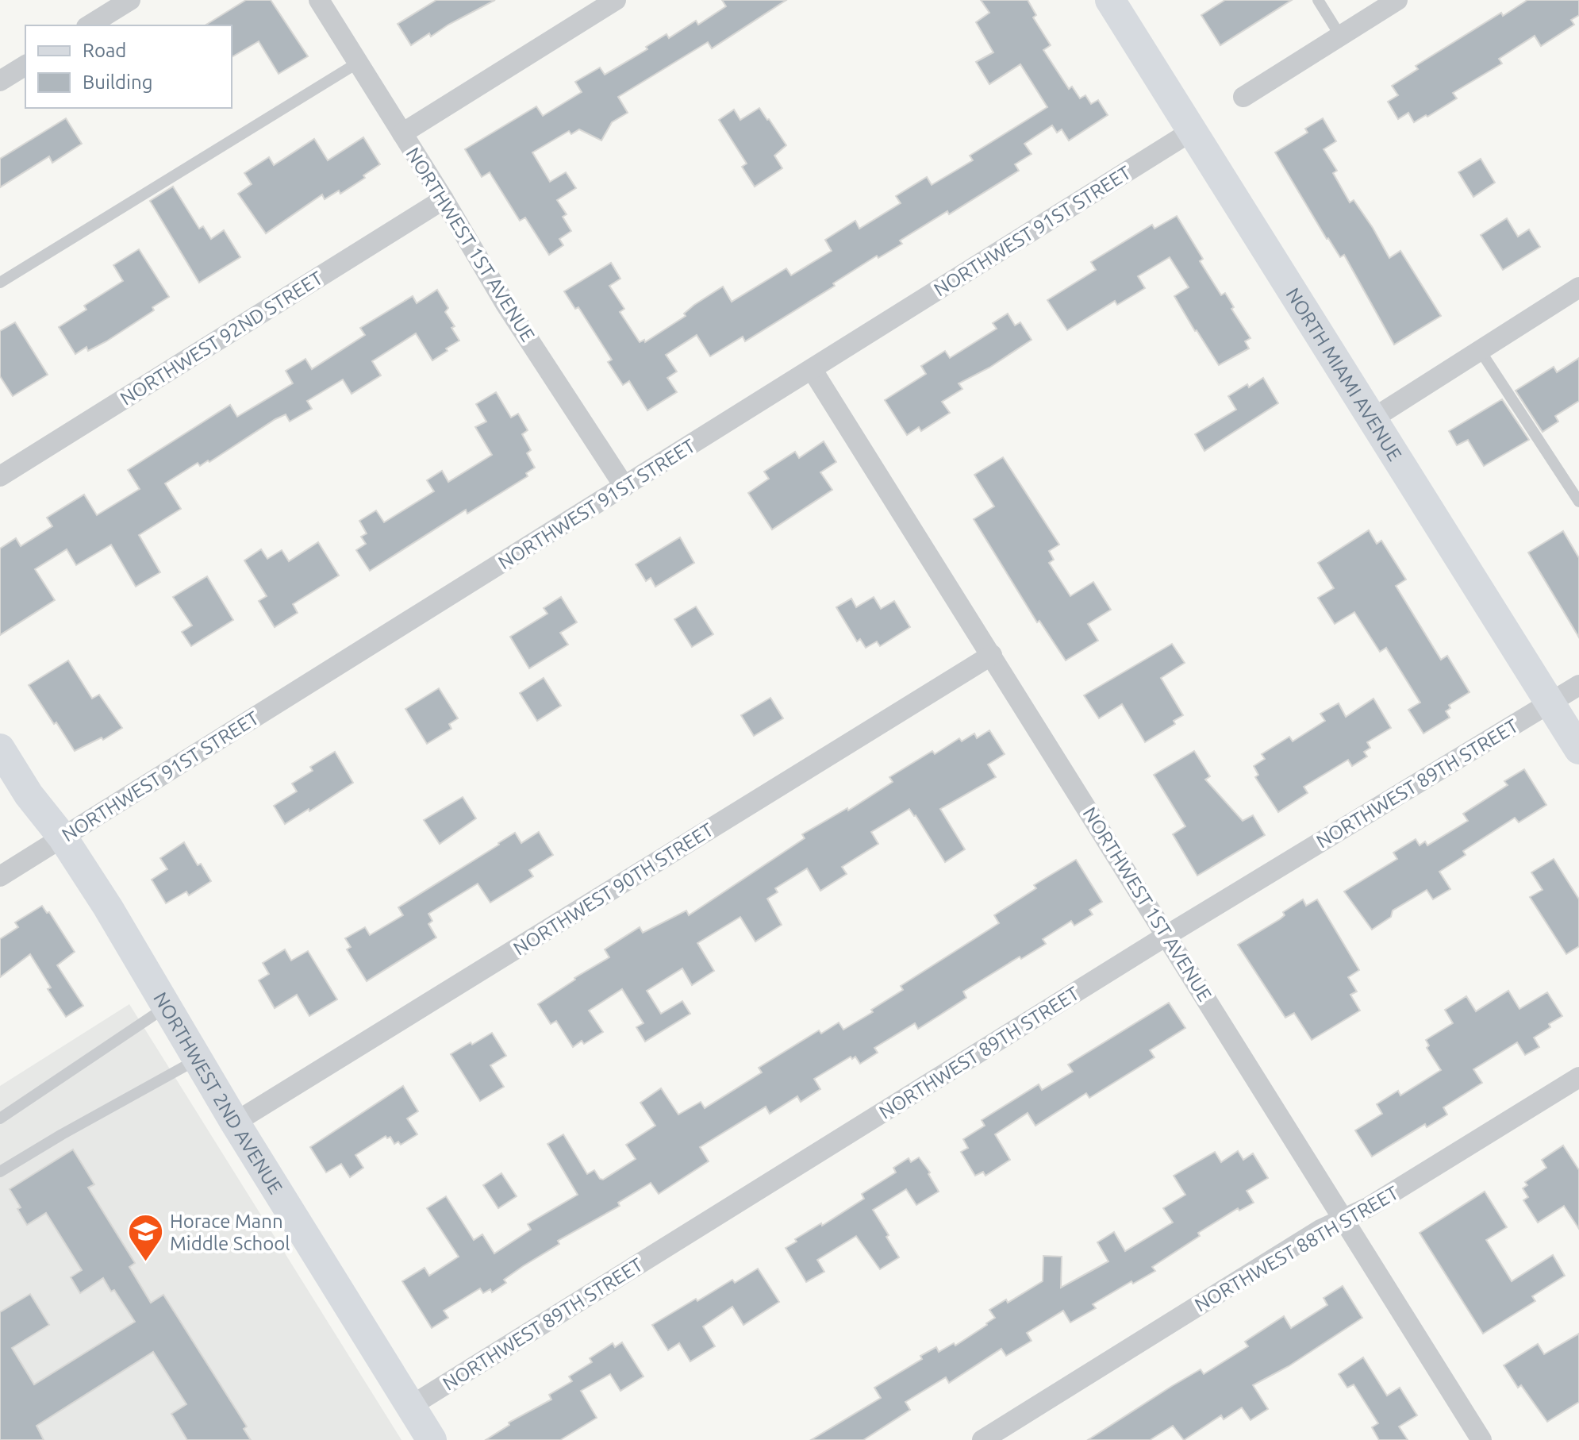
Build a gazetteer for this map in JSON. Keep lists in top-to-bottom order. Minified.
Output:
{"streets":{"main road":["NORTH MIAMI AVENUE","NORTHWEST 2ND AVENUE"],"street":["NORTHWEST 91ST STREET","NORTHWEST 1ST AVENUE","NORTHWEST 92ND STREET","NORTHWEST 89TH STREET","NORTHWEST 90TH STREET","NORTHWEST 88TH STREET"]},"crossings":[["NORTHWEST 91ST STREET","NORTHWEST 1ST AVENUE"],["NORTHWEST 91ST STREET","NORTH MIAMI AVENUE"],["NORTHWEST 91ST STREET","NORTHWEST 2ND AVENUE"],["NORTHWEST 1ST AVENUE","NORTHWEST 92ND STREET"],["NORTHWEST 1ST AVENUE","NORTHWEST 89TH STREET"],["NORTHWEST 1ST AVENUE","NORTHWEST 90TH STREET"],["NORTHWEST 1ST AVENUE","NORTHWEST 88TH STREET"],["NORTH MIAMI AVENUE","NORTHWEST 89TH STREET"],["NORTHWEST 89TH STREET","NORTHWEST 2ND AVENUE"],["NORTHWEST 90TH STREET","NORTHWEST 2ND AVENUE"]],"places":{"school or university":["Horace Mann Middle School"]},"legend":["Road","Building"]}
